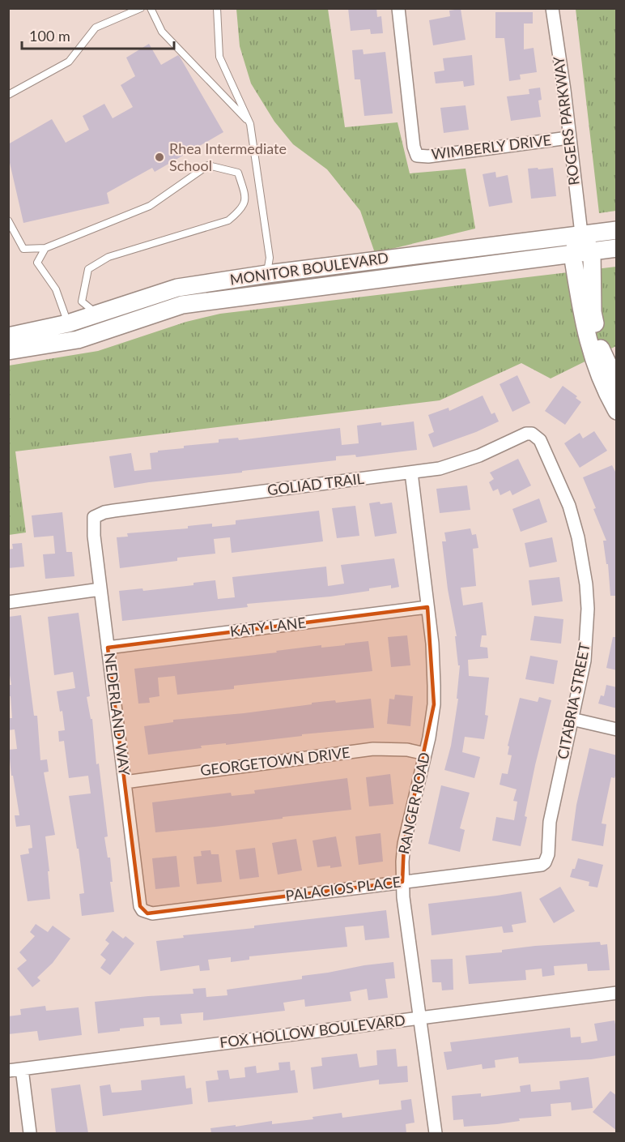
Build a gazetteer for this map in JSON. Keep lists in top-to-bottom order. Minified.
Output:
{"streets":{"street":["ROGERS PARKWAY","WIMBERLY DRIVE","MONITOR BOULEVARD","GOLIAD TRAIL","KATY LANE","CITABRIA STREET","NEDERLAND WAY","GEORGETOWN DRIVE","RANGER ROAD","PALACIOS PLACE","FOX HOLLOW BOULEVARD"]},"crossings":[["ROGERS PARKWAY","WIMBERLY DRIVE"],["ROGERS PARKWAY","MONITOR BOULEVARD"],["GOLIAD TRAIL","CITABRIA STREET"],["GOLIAD TRAIL","NEDERLAND WAY"],["GOLIAD TRAIL","RANGER ROAD"],["KATY LANE","NEDERLAND WAY"],["KATY LANE","RANGER ROAD"],["CITABRIA STREET","PALACIOS PLACE"],["NEDERLAND WAY","GEORGETOWN DRIVE"],["NEDERLAND WAY","PALACIOS PLACE"],["GEORGETOWN DRIVE","RANGER ROAD"],["RANGER ROAD","PALACIOS PLACE"],["RANGER ROAD","FOX HOLLOW BOULEVARD"]],"places":["Rhea Intermediate School"],"scale_bar":"100 m"}
